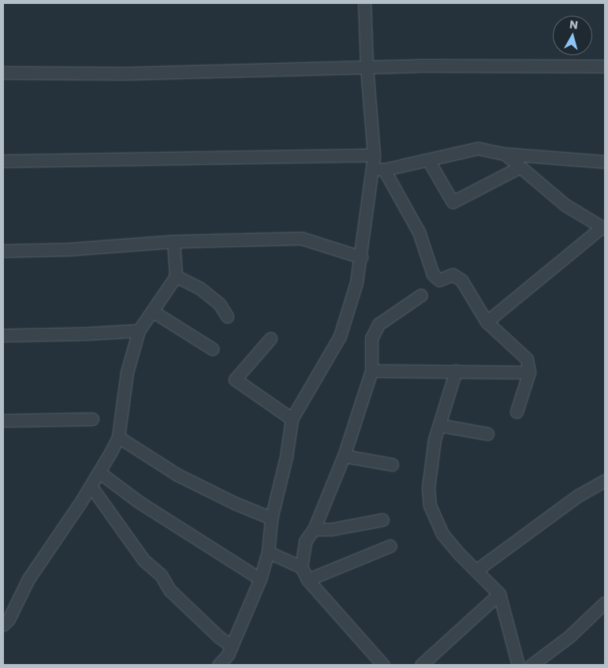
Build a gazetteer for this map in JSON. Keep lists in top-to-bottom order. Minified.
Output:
{"north":"top"}
